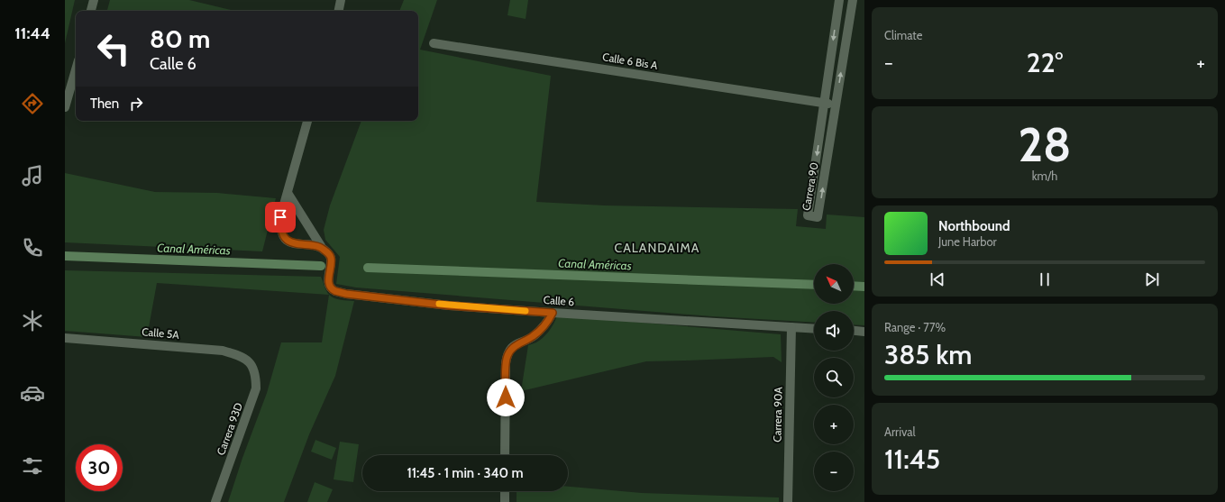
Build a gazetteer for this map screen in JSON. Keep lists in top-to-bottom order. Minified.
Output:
{"streets":{"street":["Calle 6 Bis A","Carrera 90","Calle 6","Calle 5A","Carrera 90A","Carrera 93D"]},"crossings":[["Calle 6 Bis A","Carrera 90"],["Calle 6","Carrera 90A"],["Calle 5A","Carrera 93D"]],"districts":["CALANDAIMA"],"water":["Canal Américas"],"north":"top left","page":{"tabs":"11:44","tile":["Climate",["28","km/h"],["Range · 77%","385 km"],["Arrival","11:45"]],"turn":["80 m","Calle 6"],"heat":["−","22°","+"],"then":"Then","song":["Northbound","June Harbor"],"map_buttons":["+","−"],"limit":"30","trip":"11:45 · 1 min · 340 m"}}
